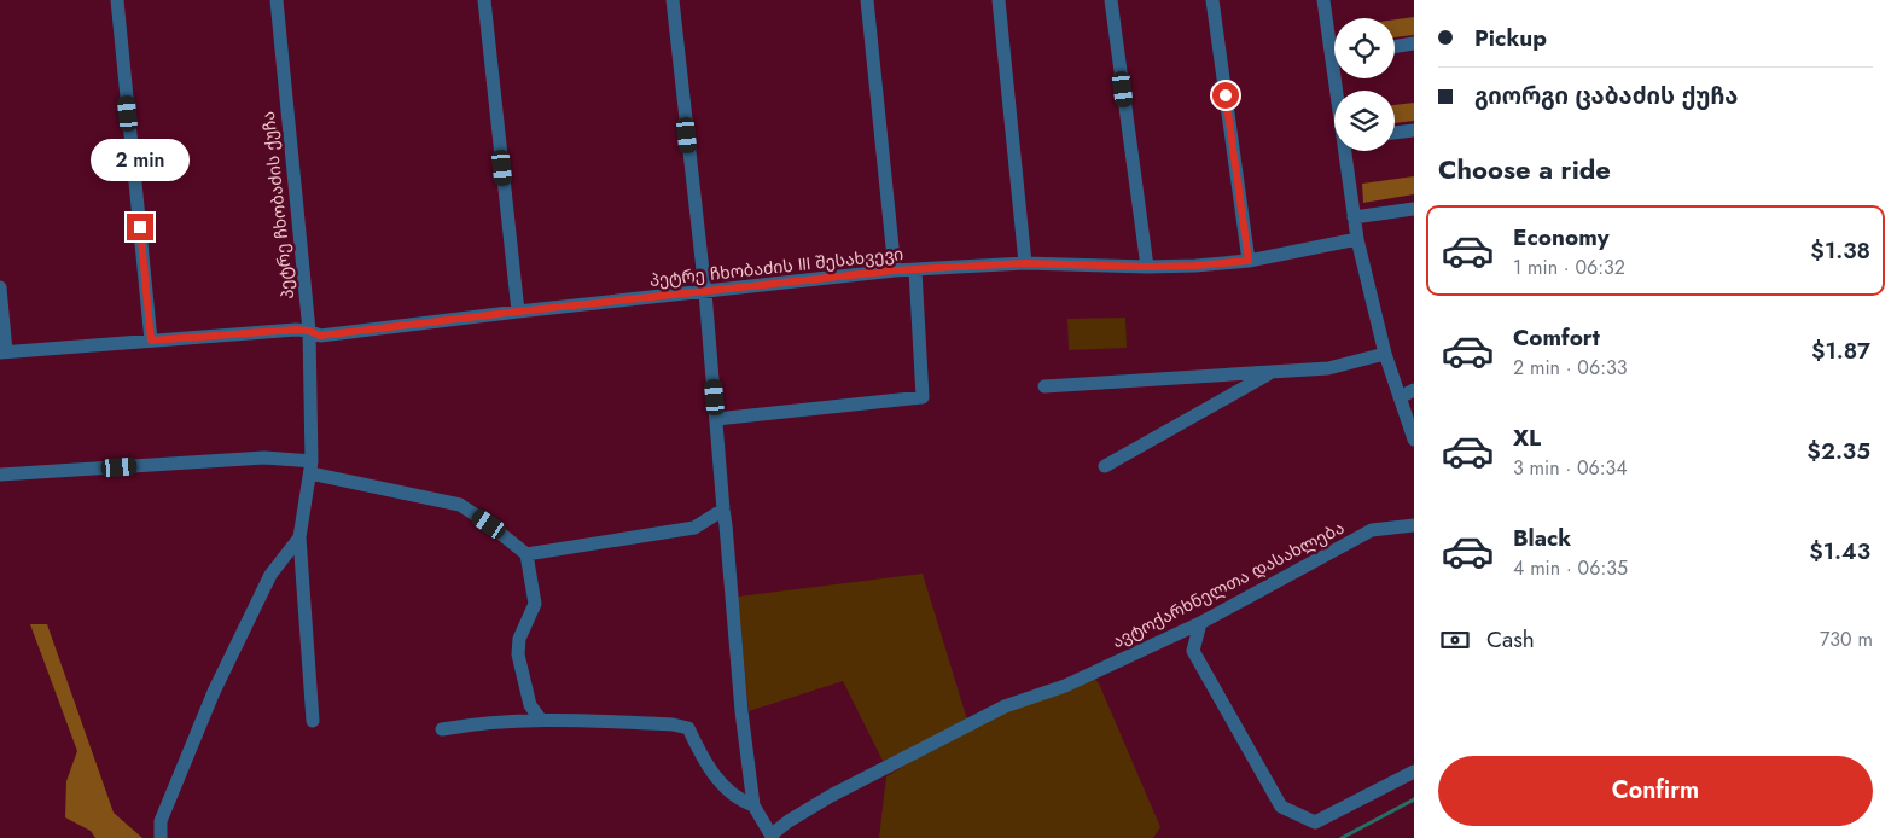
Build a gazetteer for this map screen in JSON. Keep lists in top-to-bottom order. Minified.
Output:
{"streets":{"street":["პეტრე ჩხობაძის ქუჩა","პეტრე ჩხობაძის III შესახვევი","ავტოქარხნელთა დასახლება"]},"crossings":[["პეტრე ჩხობაძის ქუჩა","პეტრე ჩხობაძის III შესახვევი"]],"page":{"banner":["Pickup","გიორგი ცაბაძის ქუჩა"],"heading":"Choose a ride","bubble":"2 min","list":[{"name":"Economy","note":"1 min · 06:32","value":"$1.38"},{"name":"Comfort","note":"2 min · 06:33","value":"$1.87"},{"name":"XL","note":"3 min · 06:34","value":"$2.35"},{"name":"Black","note":"4 min · 06:35","value":"$1.43"}],"pay":["Cash","730 m"],"buttons":"Confirm"}}
